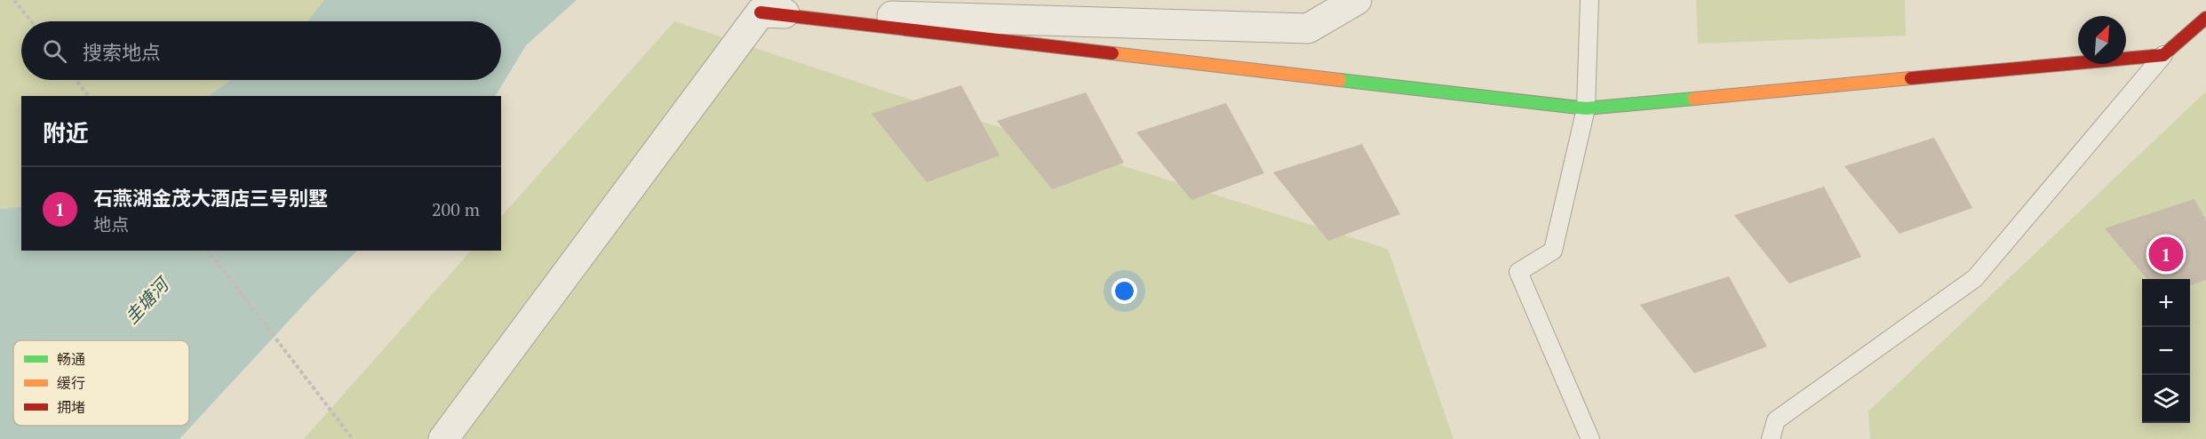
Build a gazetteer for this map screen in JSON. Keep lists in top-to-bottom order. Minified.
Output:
{"water":["圭塘河"],"legend":["畅通","缓行","拥堵"],"north":"top right","page":{"search":"搜索地点","heading":"附近","list":[{"mark":"1","name":"石燕湖金茂大酒店三号别墅","note":"地点","value":"200 m"}],"pins":"1","map_buttons":["+","−"]}}
